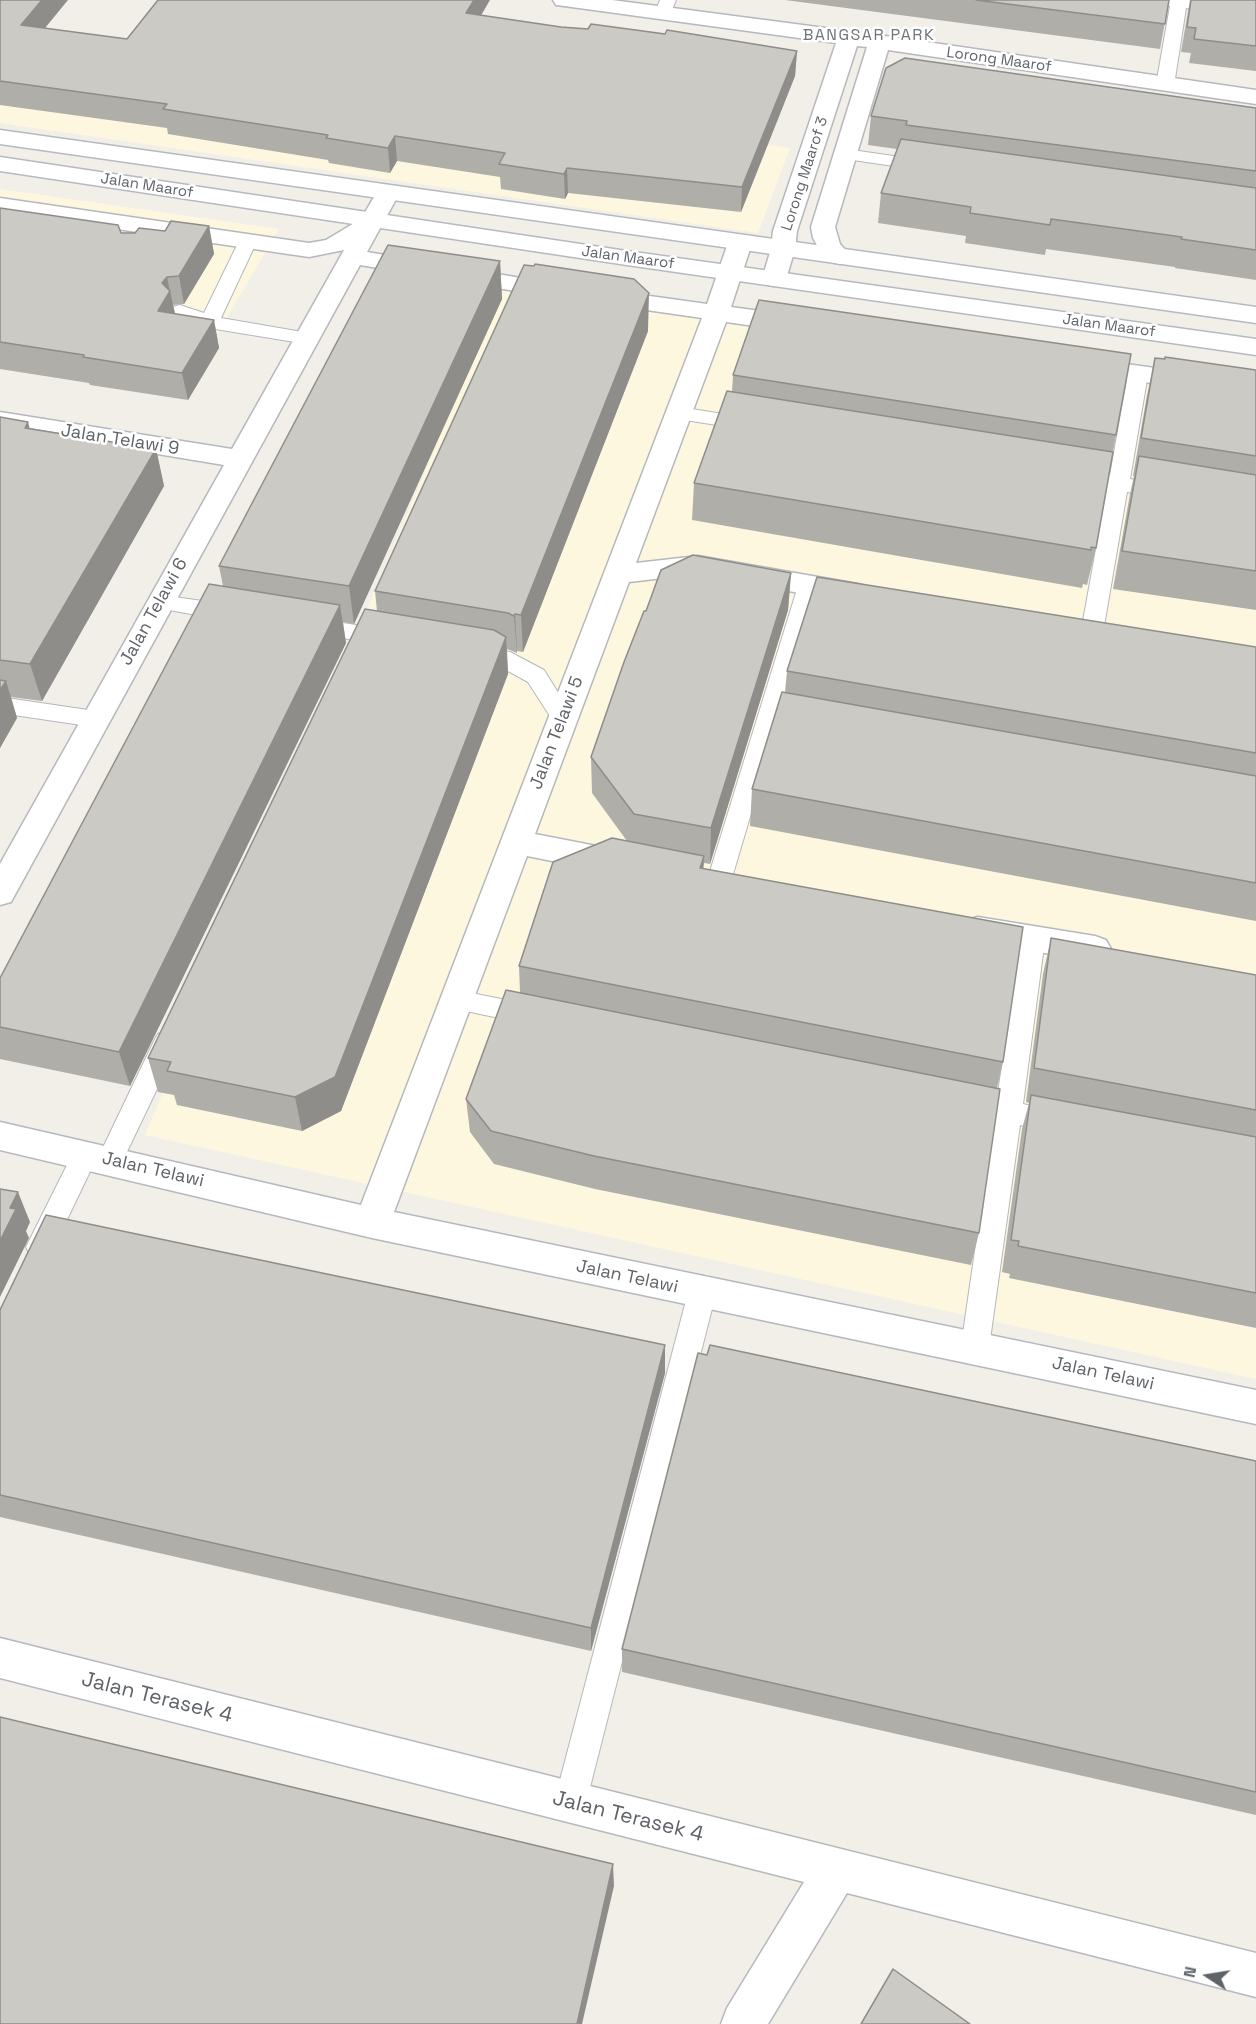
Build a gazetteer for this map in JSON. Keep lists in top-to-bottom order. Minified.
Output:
{"streets":{"street":["Lorong Maarof","Lorong Maarof 3","Jalan Maarof","Jalan Telawi 9","Jalan Telawi 6","Jalan Telawi 5","Jalan Telawi","Jalan Terasek 4"]},"crossings":[["Lorong Maarof","Lorong Maarof 3"],["Lorong Maarof 3","Jalan Maarof"],["Jalan Maarof","Jalan Telawi 6"],["Jalan Maarof","Jalan Telawi 5"],["Jalan Telawi 9","Jalan Telawi 6"],["Jalan Telawi 5","Jalan Telawi"]],"districts":["BANGSAR PARK"],"north":"left"}
